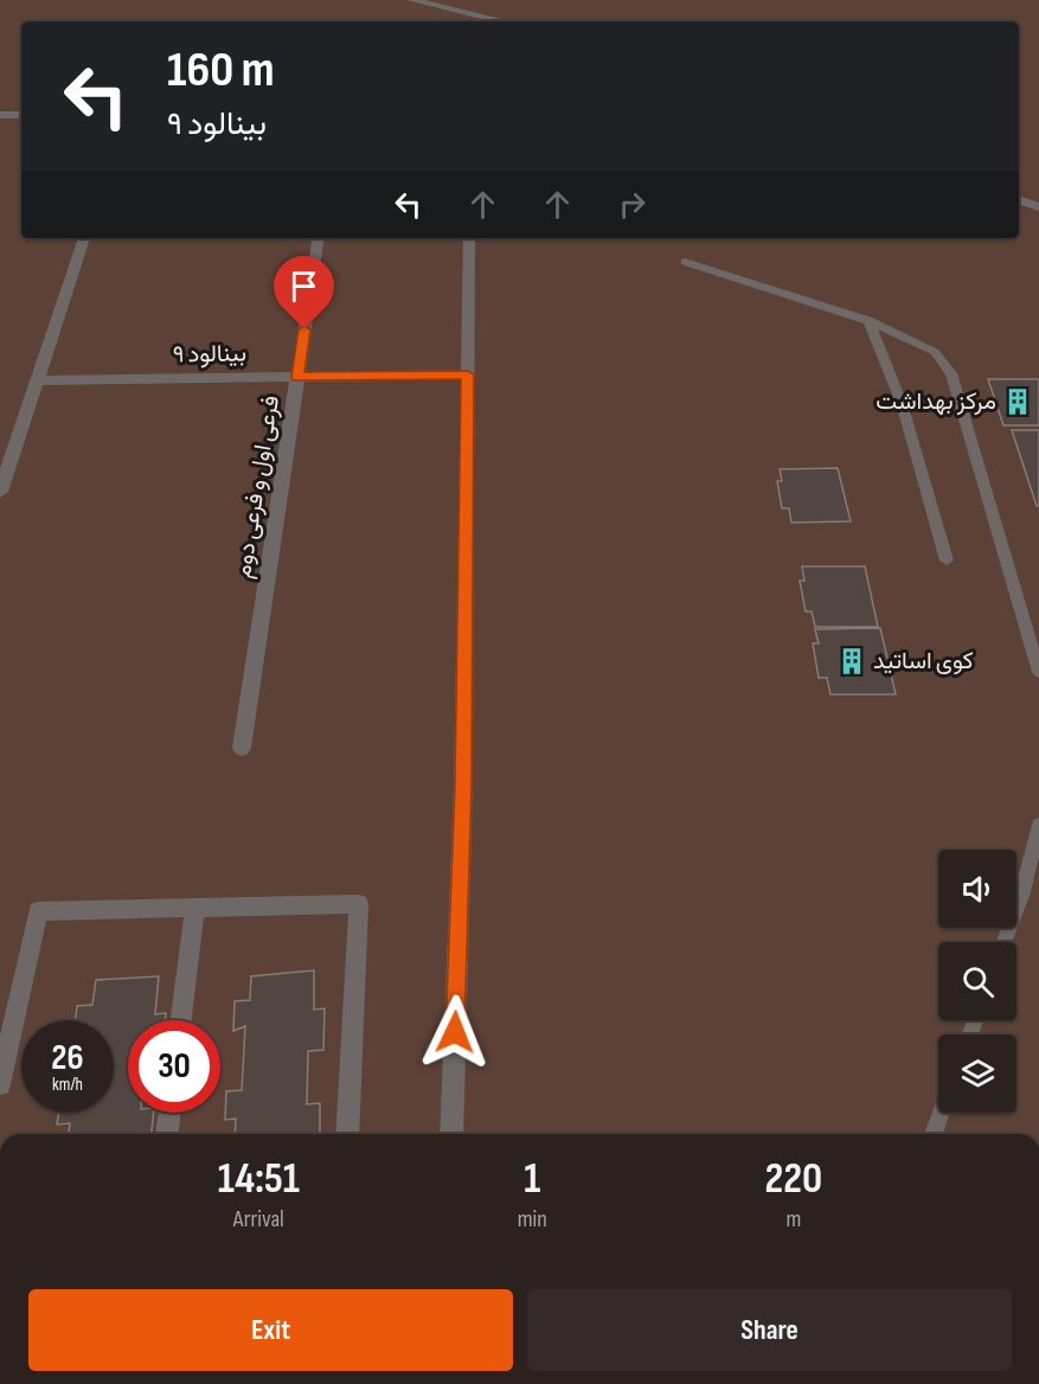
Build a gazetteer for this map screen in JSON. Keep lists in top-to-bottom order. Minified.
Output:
{"streets":{"street":["بینالود ۹","فرعی اول و فرعی دوم"]},"crossings":[["بینالود ۹","فرعی اول و فرعی دوم"]],"places":{"building":["مرکز بهداشت","کوی اساتید"]},"page":{"turn":["160 m","بینالود ۹"],"speed":"26 km/h","limit":"30","eta":["14:51","Arrival","1","min","220","m"],"buttons":["Exit","Share"]}}
